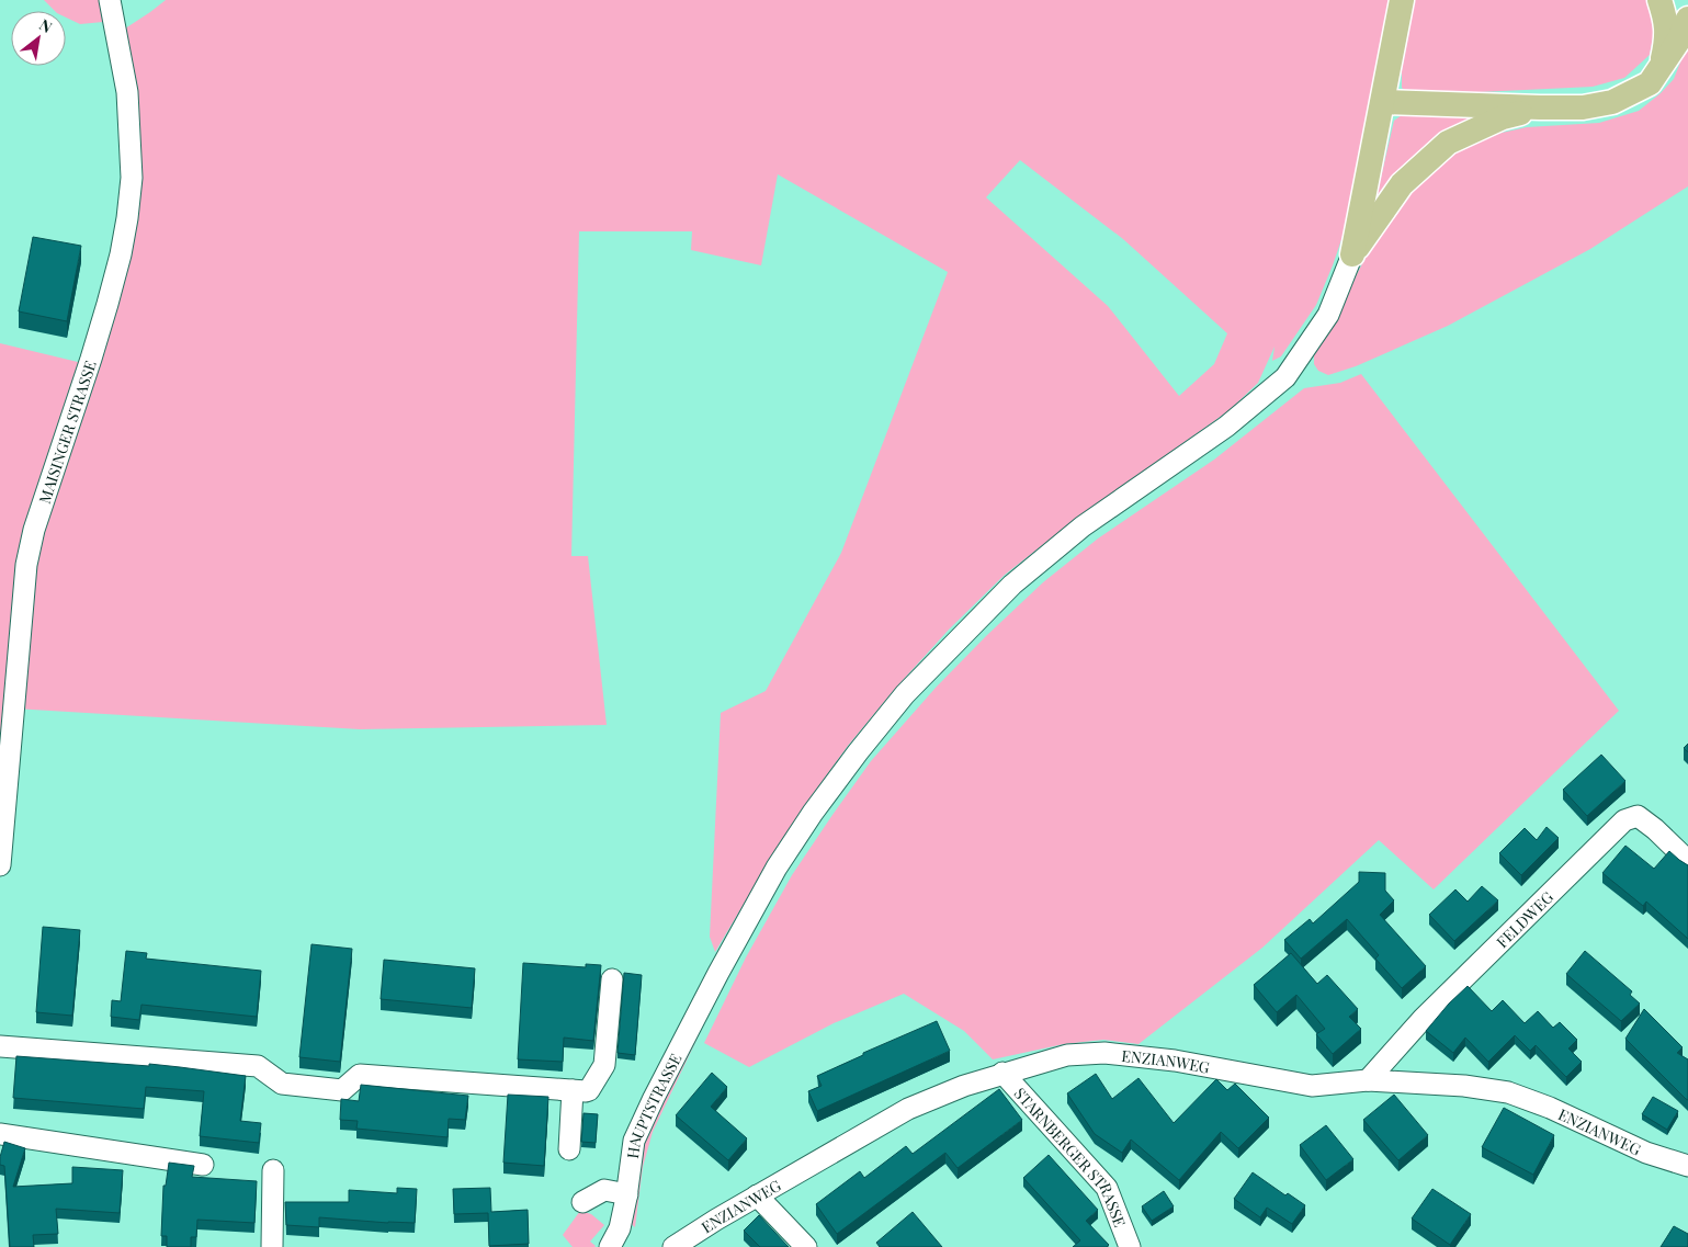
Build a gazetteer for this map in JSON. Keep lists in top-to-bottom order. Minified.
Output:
{"streets":{"street":["MAISINGER STRASSE","FELDWEG","ENZIANWEG","HAUPTSTRASSE","STARNBERGER STRASSE"]},"crossings":[["FELDWEG","ENZIANWEG"],["ENZIANWEG","STARNBERGER STRASSE"]],"north":"top right"}
